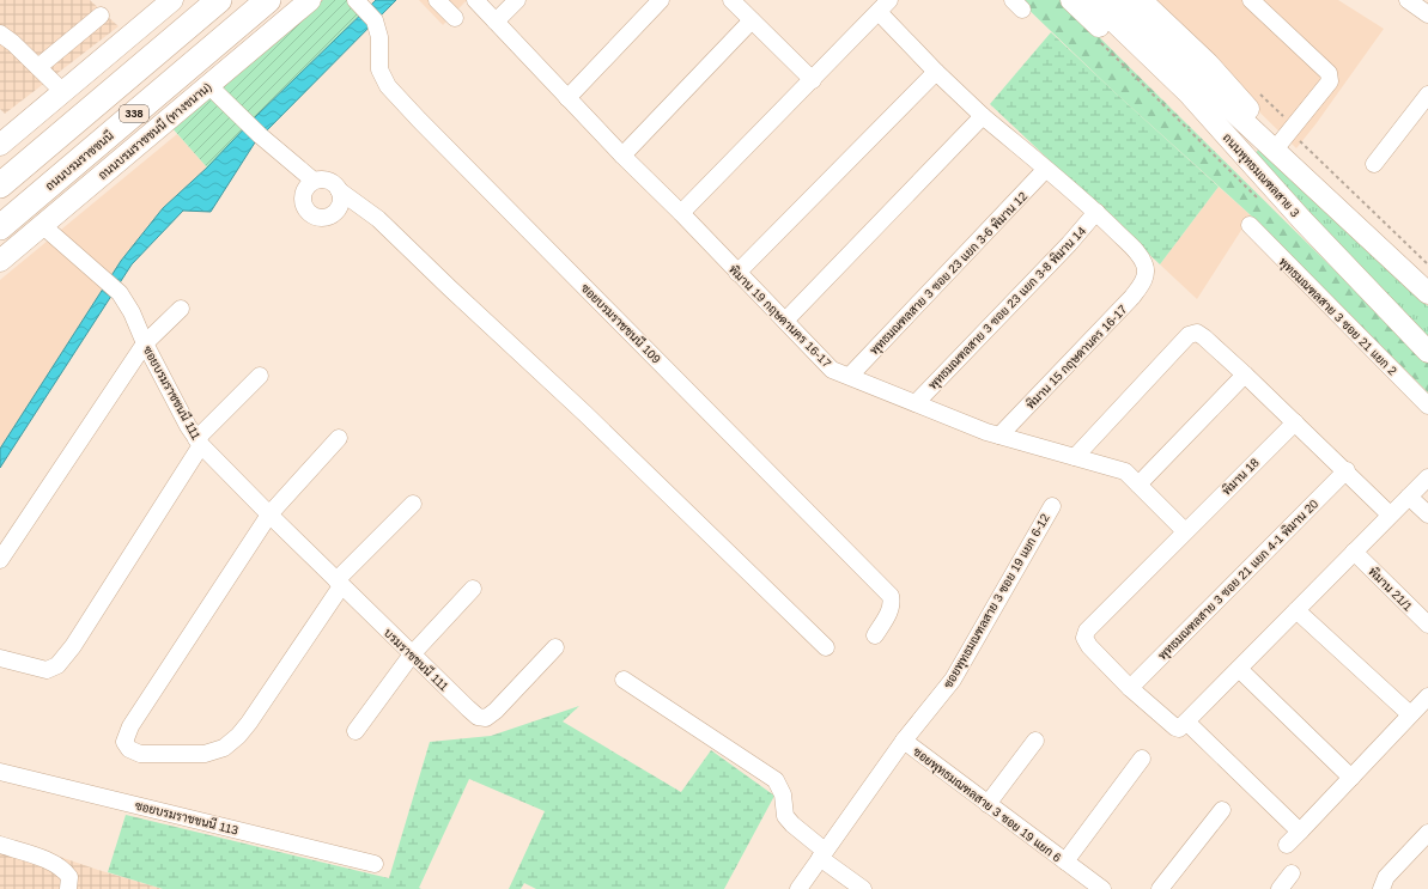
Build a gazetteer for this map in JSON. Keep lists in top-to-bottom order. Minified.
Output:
{"streets":{"highway":["338","ถนนบรมราชชนนี"],"main road":["ถนนบรมราชชนนี (ทางขนาน)","ถนนพุทธมณฑลสาย 3"],"street":["พุทธมณฑลสาย 3 ซอย 23 แยก 3-6 พิมาน 12","พุทธมณฑลสาย 3 ซอย 23 แยก 3-8 พิมาน 14","พิมาน 19 กฤษดานคร 16-17","พุทธมณฑลสาย 3 ซอย 21 แยก 2","ซอยบรมราชชนนี 109","พิมาน 15 กฤษดานคร 16-17","ซอยบรมราชชนนี 111","พิมาน 18","พุทธมณฑลสาย 3 ซอย 21 แยก 4-1 พิมาน 20","พิมาน 21/1","ซอยพุทธมณฑลสาย 3 ซอย 19 แยก 6-12","บรมราชชนนี 111","ซอยพุทธมณฑลสาย 3 ซอย 19 แยก 6","ซอยบรมราชชนนี 113"]},"crossings":[["ถนนบรมราชชนนี (ทางขนาน)","ซอยบรมราชชนนี 111"],["พุทธมณฑลสาย 3 ซอย 23 แยก 3-6 พิมาน 12","พิมาน 19 กฤษดานคร 16-17"],["พุทธมณฑลสาย 3 ซอย 23 แยก 3-8 พิมาน 14","พิมาน 19 กฤษดานคร 16-17"],["พุทธมณฑลสาย 3 ซอย 23 แยก 3-8 พิมาน 14","พิมาน 15 กฤษดานคร 16-17"],["พิมาน 19 กฤษดานคร 16-17","พิมาน 15 กฤษดานคร 16-17"],["พิมาน 19 กฤษดานคร 16-17","พิมาน 18"],["ซอยบรมราชชนนี 111","บรมราชชนนี 111"],["พิมาน 18","พุทธมณฑลสาย 3 ซอย 21 แยก 4-1 พิมาน 20"],["ซอยพุทธมณฑลสาย 3 ซอย 19 แยก 6-12","ซอยพุทธมณฑลสาย 3 ซอย 19 แยก 6"]]}
